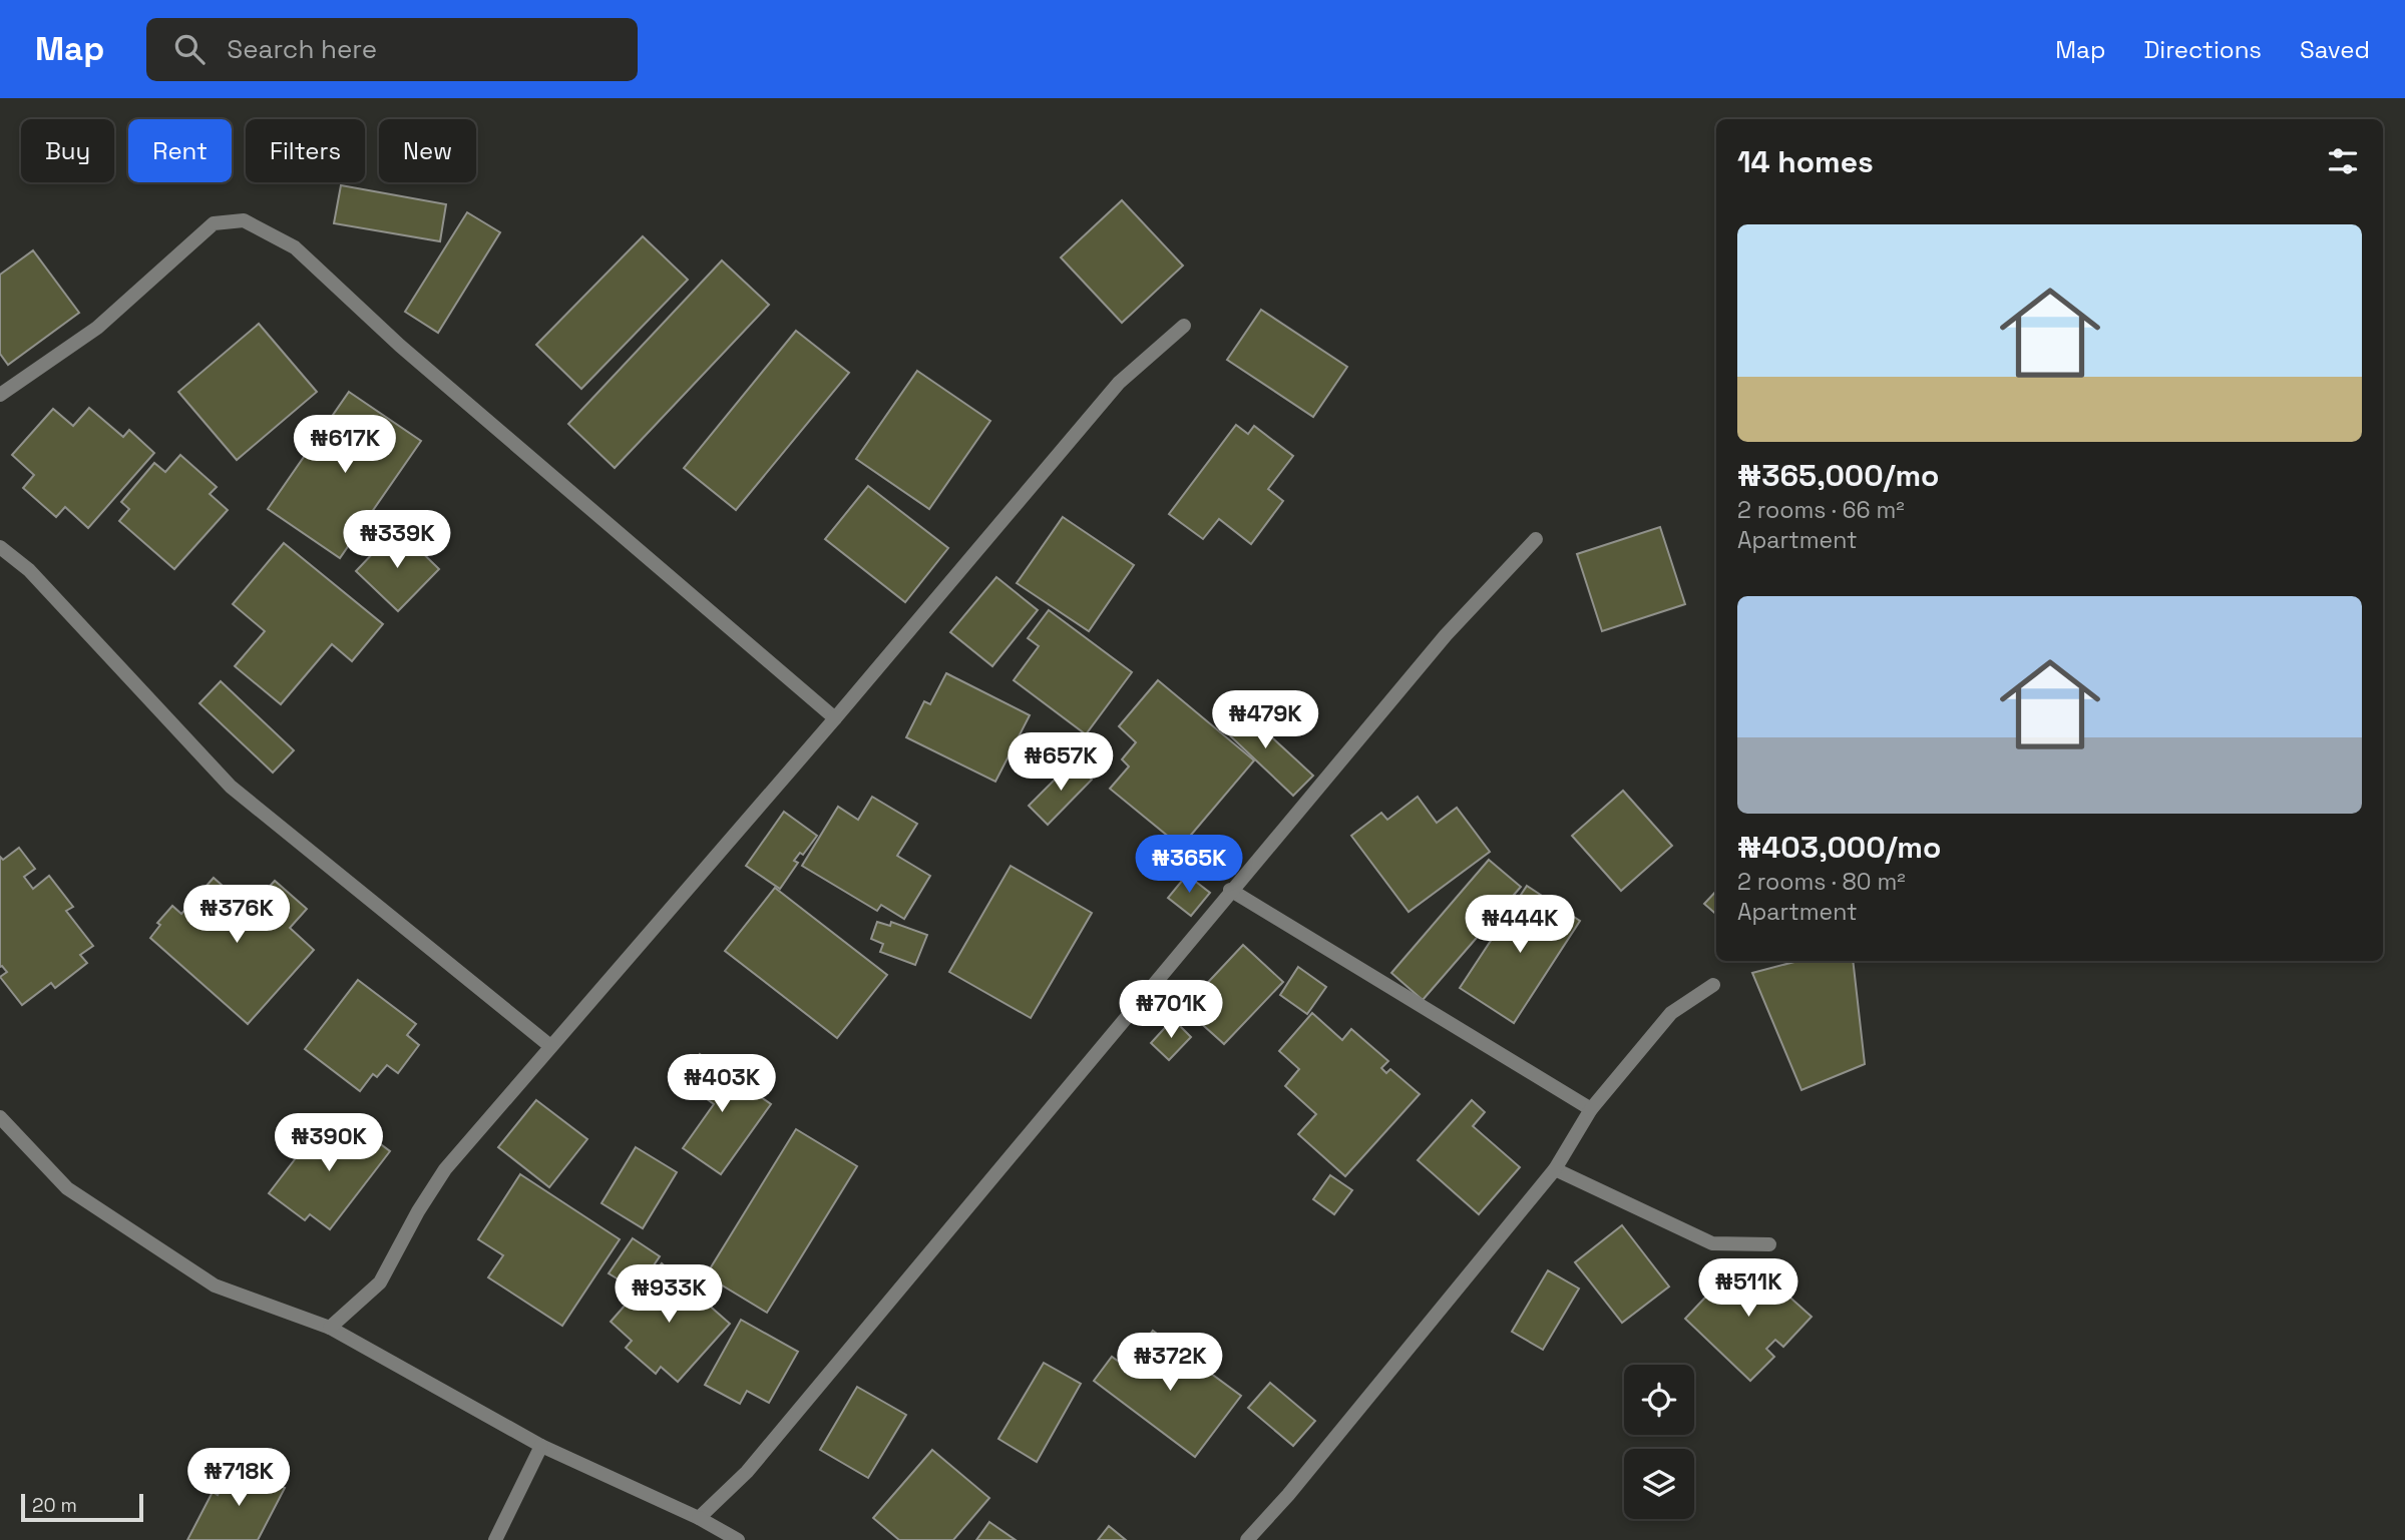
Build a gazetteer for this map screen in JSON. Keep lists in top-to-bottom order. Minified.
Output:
{"scale_bar":"20 m","page":{"header":"Map","search":"Search here","nav":["Map","Directions","Saved"],"chip":["Buy","Rent","Filters","New"],"heading":"14 homes","list":[{"name":"₦365,000/mo","note":"2 rooms · 66 m² · Apartment"},{"name":"₦403,000/mo","note":"2 rooms · 80 m² · Apartment"}],"price":["₦617K","₦339K","₦479K","₦657K","₦365K","₦376K","₦444K","₦701K","₦403K","₦390K","₦511K","₦933K","₦372K","₦718K"],"scale":"20 m"}}
